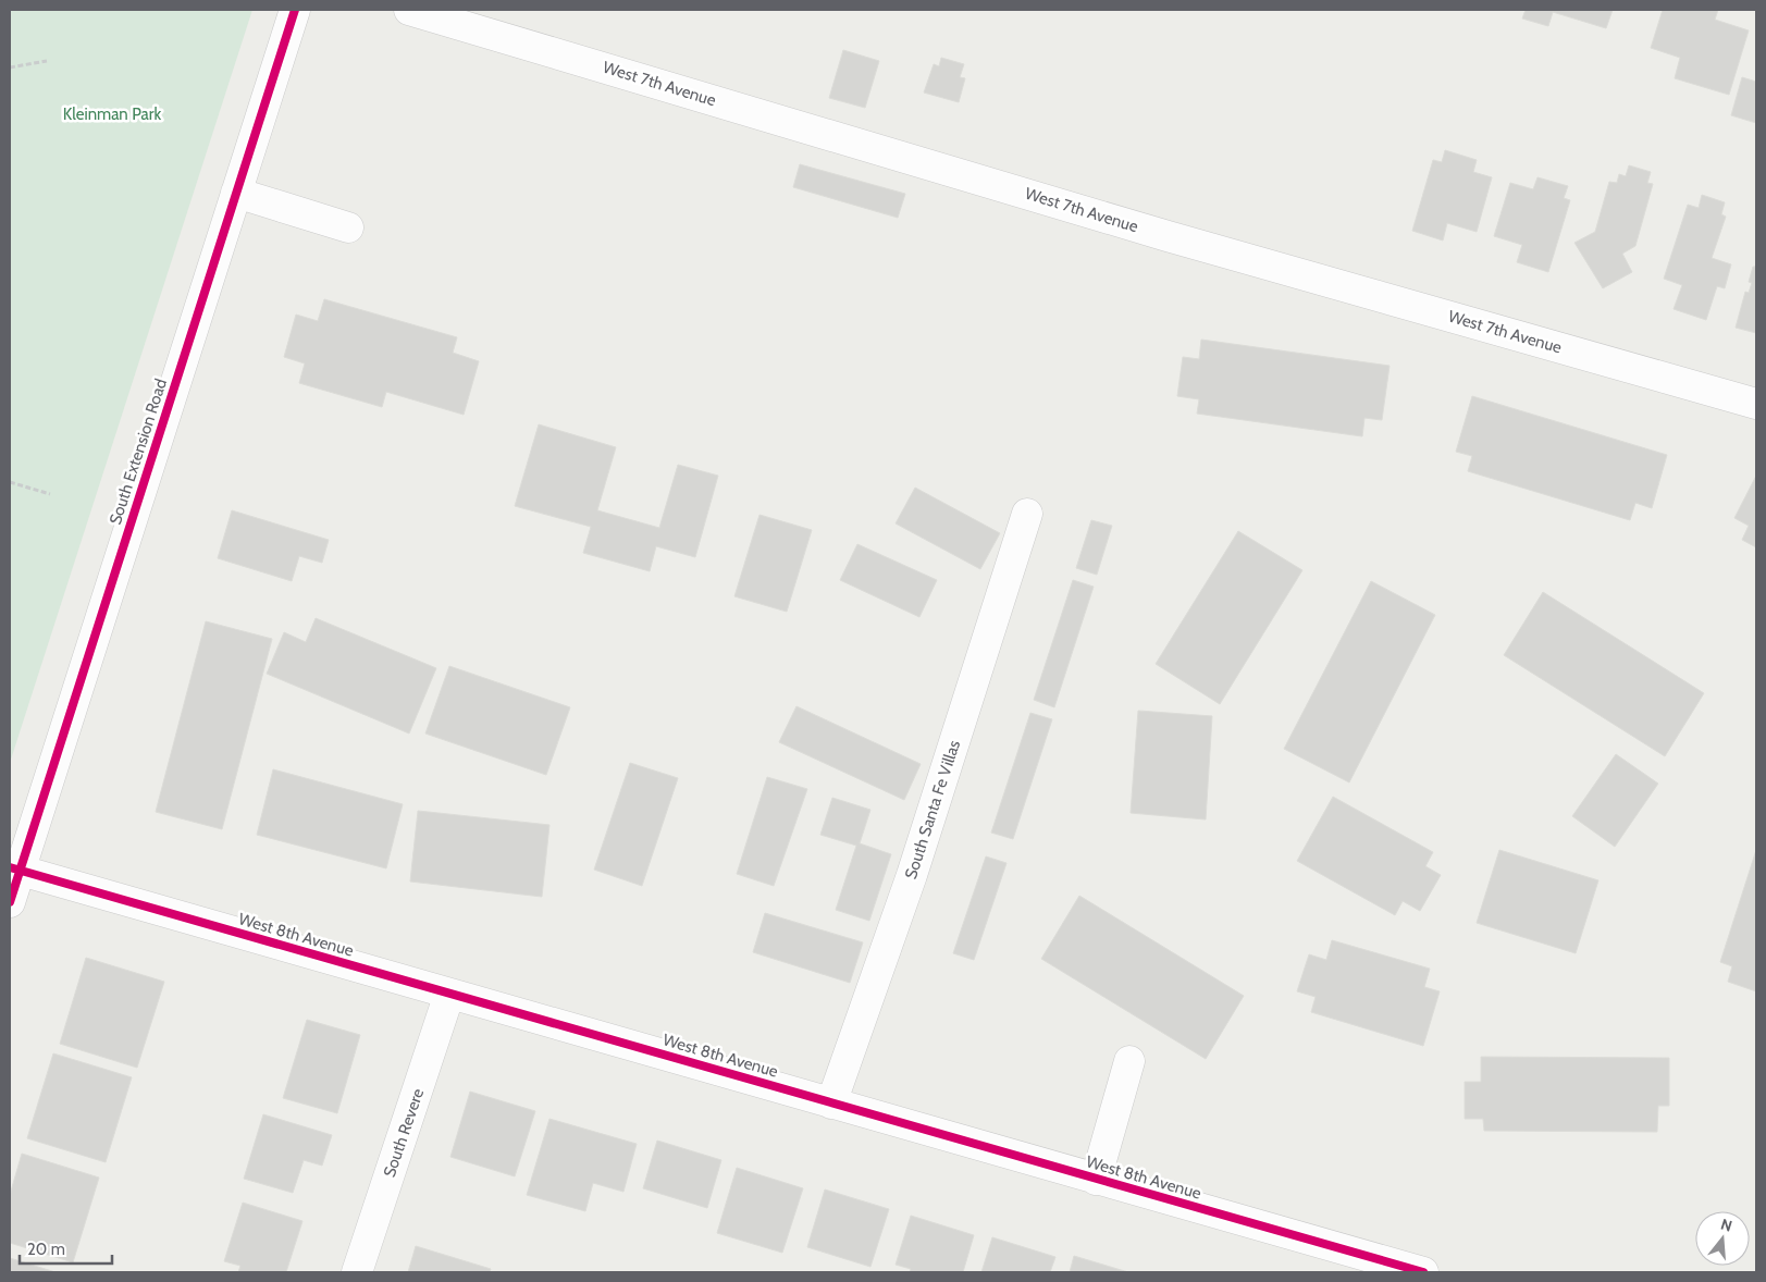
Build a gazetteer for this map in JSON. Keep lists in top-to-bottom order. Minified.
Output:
{"streets":{"street":["West 7th Avenue","South Extension Road","South Santa Fe Villas","West 8th Avenue","South Revere"]},"crossings":[["South Extension Road","West 8th Avenue"],["South Santa Fe Villas","West 8th Avenue"],["West 8th Avenue","South Revere"]],"parks":["Kleinman Park"],"scale_bar":"20 m","north":"top"}
